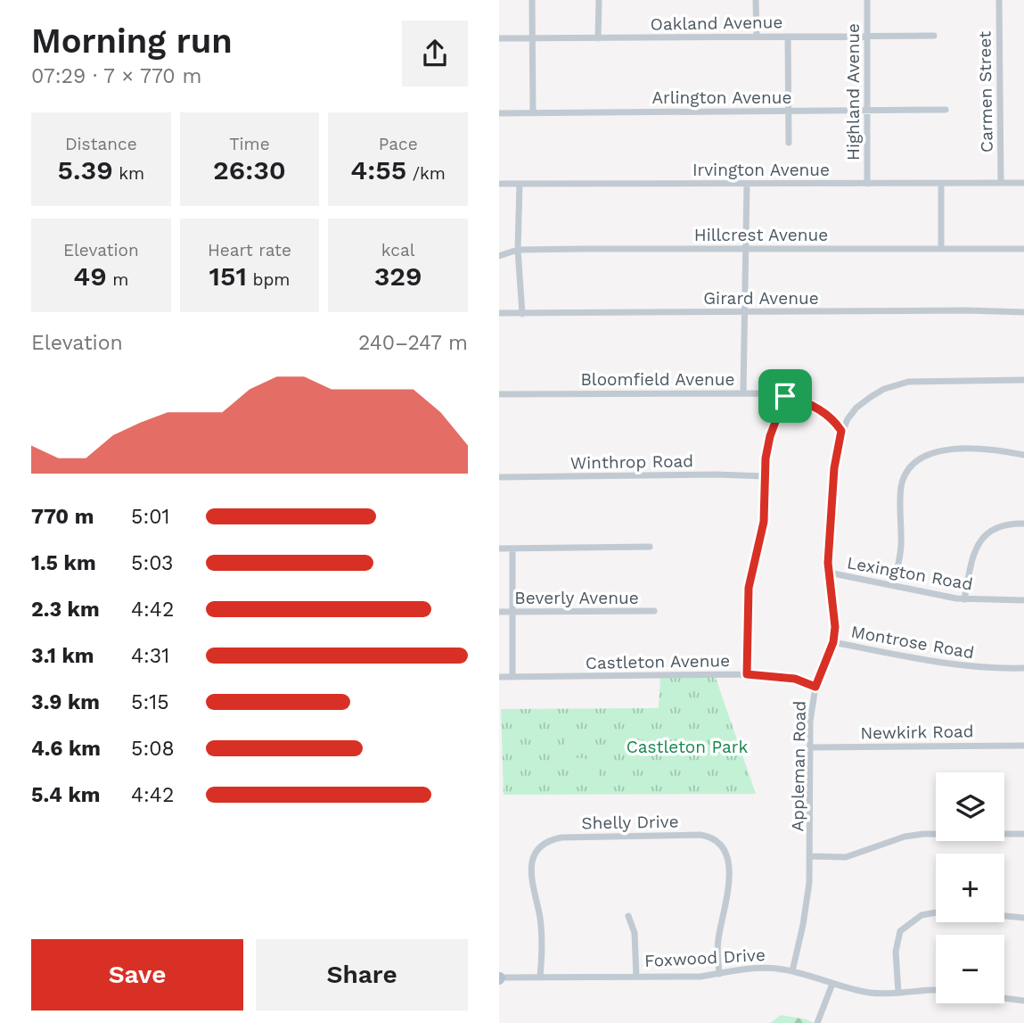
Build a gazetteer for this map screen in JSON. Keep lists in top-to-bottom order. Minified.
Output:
{"streets":{"street":["Oakland Avenue","Highland Avenue","Carmen Street","Arlington Avenue","Irvington Avenue","Hillcrest Avenue","Girard Avenue","Bloomfield Avenue","Winthrop Road","Lexington Road","Beverly Avenue","Montrose Road","Castleton Avenue","Newkirk Road","Appleman Road","Shelly Drive","Foxwood Drive"]},"crossings":[["Oakland Avenue","Highland Avenue"],["Highland Avenue","Arlington Avenue"],["Highland Avenue","Irvington Avenue"],["Carmen Street","Irvington Avenue"],["Bloomfield Avenue","Appleman Road"],["Lexington Road","Appleman Road"],["Montrose Road","Appleman Road"],["Castleton Avenue","Appleman Road"],["Newkirk Road","Appleman Road"],["Appleman Road","Foxwood Drive"],["Shelly Drive","Foxwood Drive"]],"parks":["Castleton Park"],"page":{"heading":["Morning run","07:29 · 7 × 770 m"],"stats":[["Distance","5.39 km"],["Time","26:30"],["Pace","4:55 /km"],["Elevation","49 m"],["Heart rate","151 bpm"],["kcal","329"]],"chart":["Elevation","240–247 m"],"list":[{"name":"770 m","note":"5:01"},{"name":"1.5 km","note":"5:03"},{"name":"2.3 km","note":"4:42"},{"name":"3.1 km","note":"4:31"},{"name":"3.9 km","note":"5:15"},{"name":"4.6 km","note":"5:08"},{"name":"5.4 km","note":"4:42"}],"map_buttons":["+","−"],"buttons":["Save","Share"]}}
